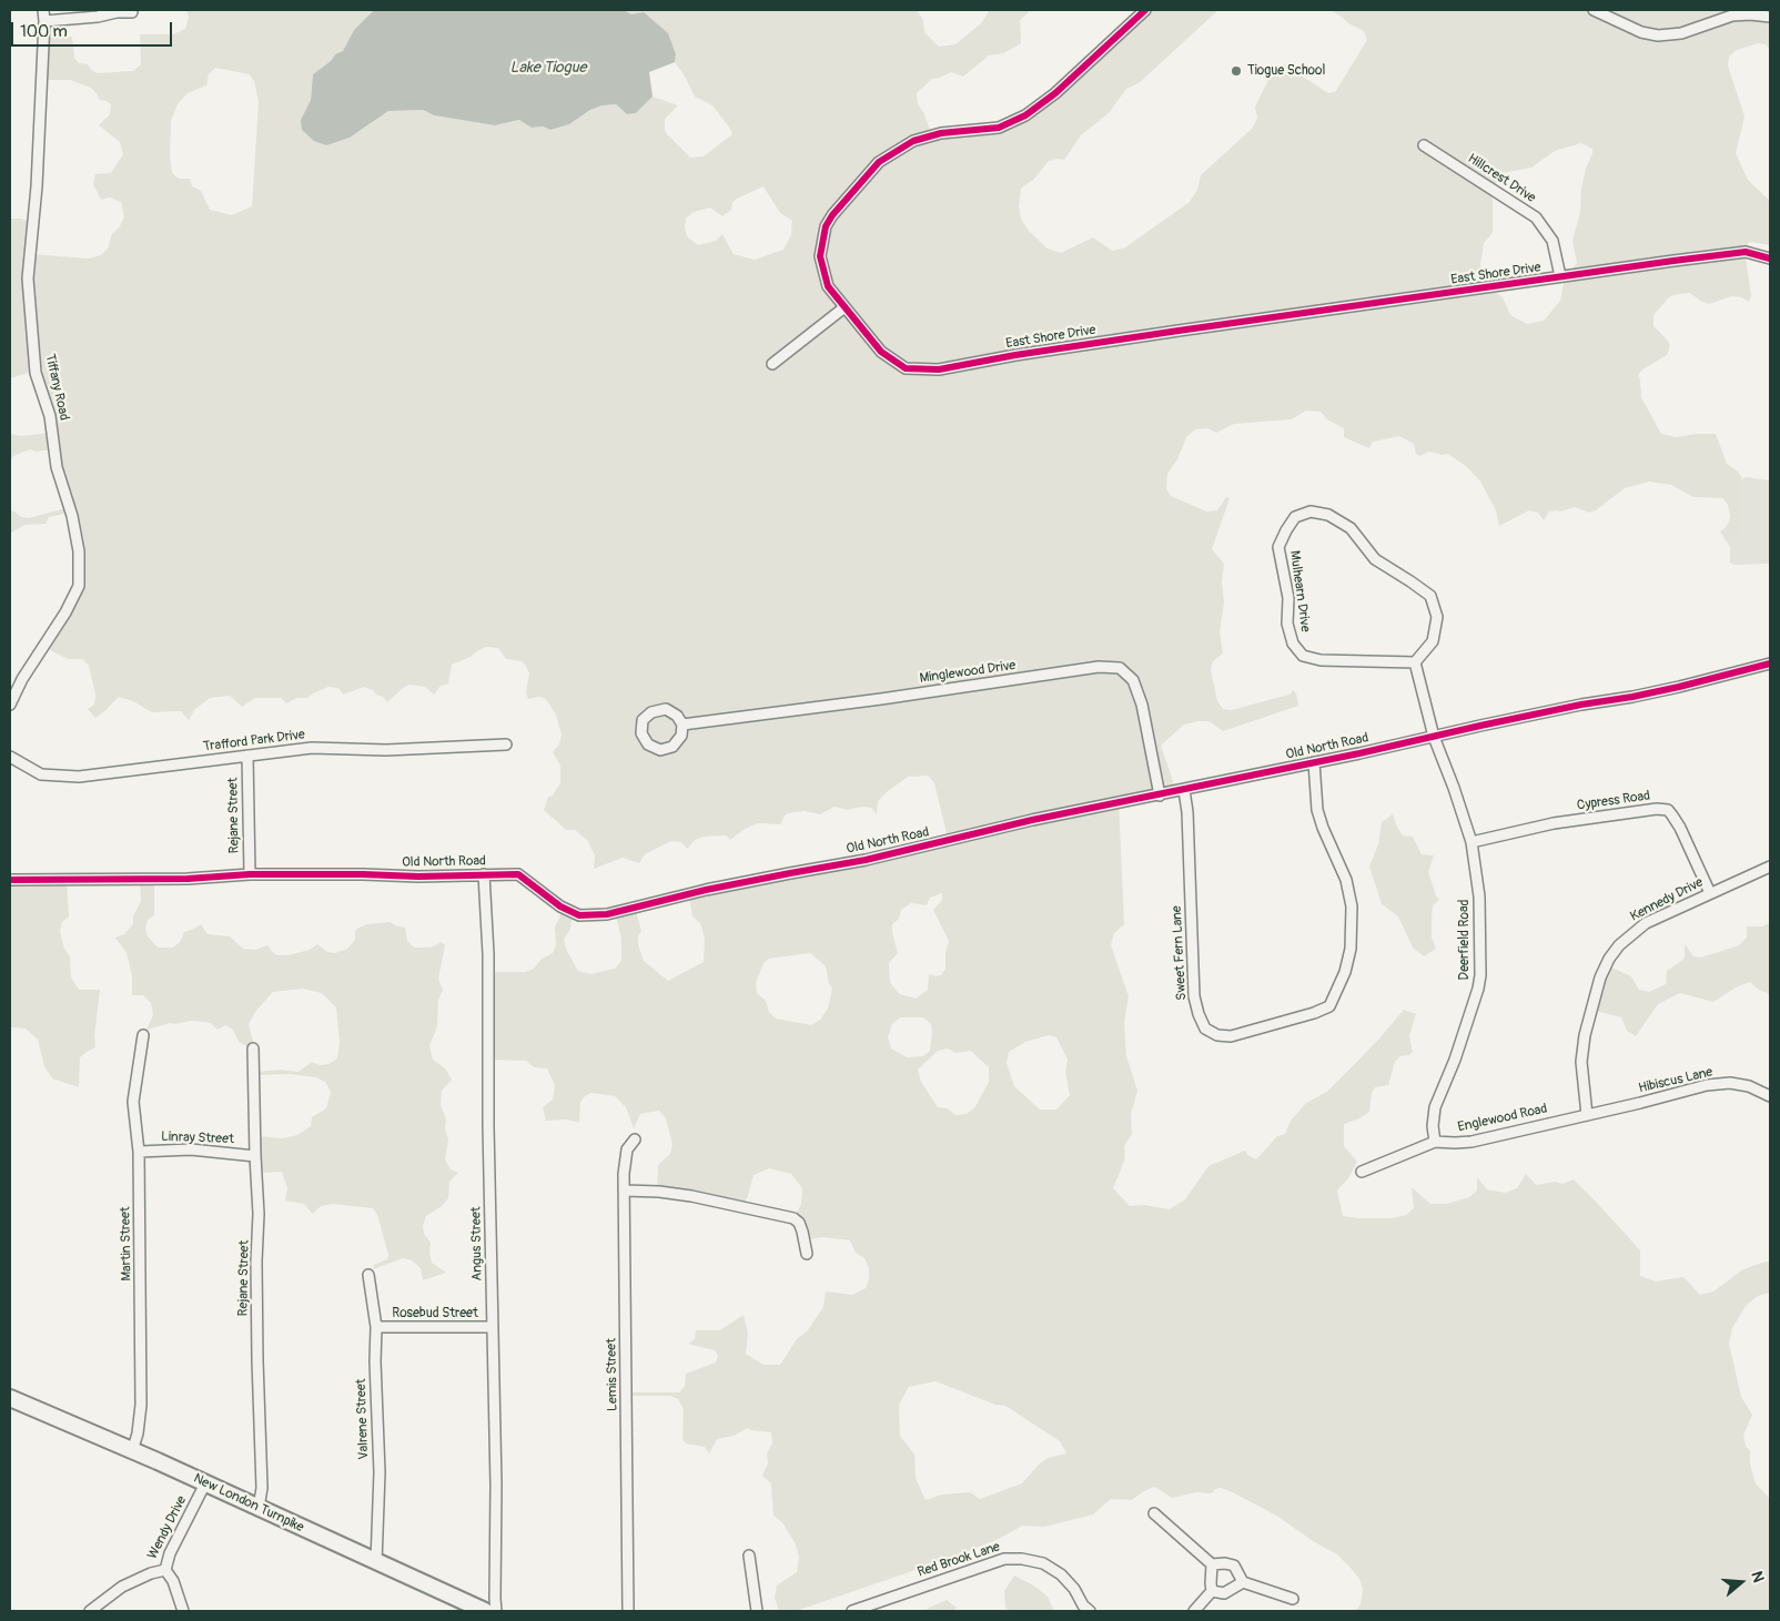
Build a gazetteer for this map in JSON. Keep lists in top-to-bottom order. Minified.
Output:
{"streets":{"main road":["New London Turnpike"],"street":["Hillcrest Drive","East Shore Drive","Tiffany Road","Mulhearn Drive","Minglewood Drive","Trafford Park Drive","Old North Road","Cypress Road","Rejane Street","Kennedy Drive","Deerfield Road","Sweet Fern Lane","Hibiscus Lane","Englewood Road","Linray Street","Martin Street","Angus Street","Rosebud Street","Lemis Street","Valrene Street","Wendy Drive","Red Brook Lane"]},"crossings":[["Hillcrest Drive","East Shore Drive"],["Minglewood Drive","Old North Road"],["Trafford Park Drive","Rejane Street"],["Old North Road","Rejane Street"],["Old North Road","Deerfield Road"],["Old North Road","Sweet Fern Lane"],["Old North Road","Angus Street"],["Cypress Road","Kennedy Drive"],["Cypress Road","Deerfield Road"],["Rejane Street","Linray Street"],["Rejane Street","New London Turnpike"],["Kennedy Drive","Hibiscus Lane"],["Kennedy Drive","Englewood Road"],["Deerfield Road","Englewood Road"],["Hibiscus Lane","Englewood Road"],["Linray Street","Martin Street"],["Martin Street","New London Turnpike"],["Angus Street","Rosebud Street"],["Rosebud Street","Valrene Street"],["Valrene Street","New London Turnpike"],["New London Turnpike","Wendy Drive"]],"water":["Lake Tiogue"],"places":["Tiogue School"],"scale_bar":"100 m","north":"right"}
